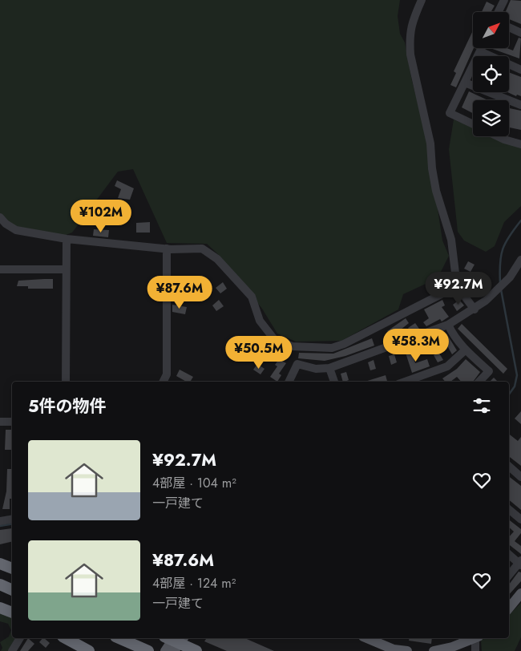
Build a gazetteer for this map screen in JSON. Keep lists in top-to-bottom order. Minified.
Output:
{"north":"top right","page":{"price":["¥102M","¥92.7M","¥87.6M","¥58.3M","¥50.5M"],"heading":"5件の物件","list":[{"name":"¥92.7M","note":"4部屋 · 104 m² · 一戸建て"},{"name":"¥87.6M","note":"4部屋 · 124 m² · 一戸建て"}]}}
